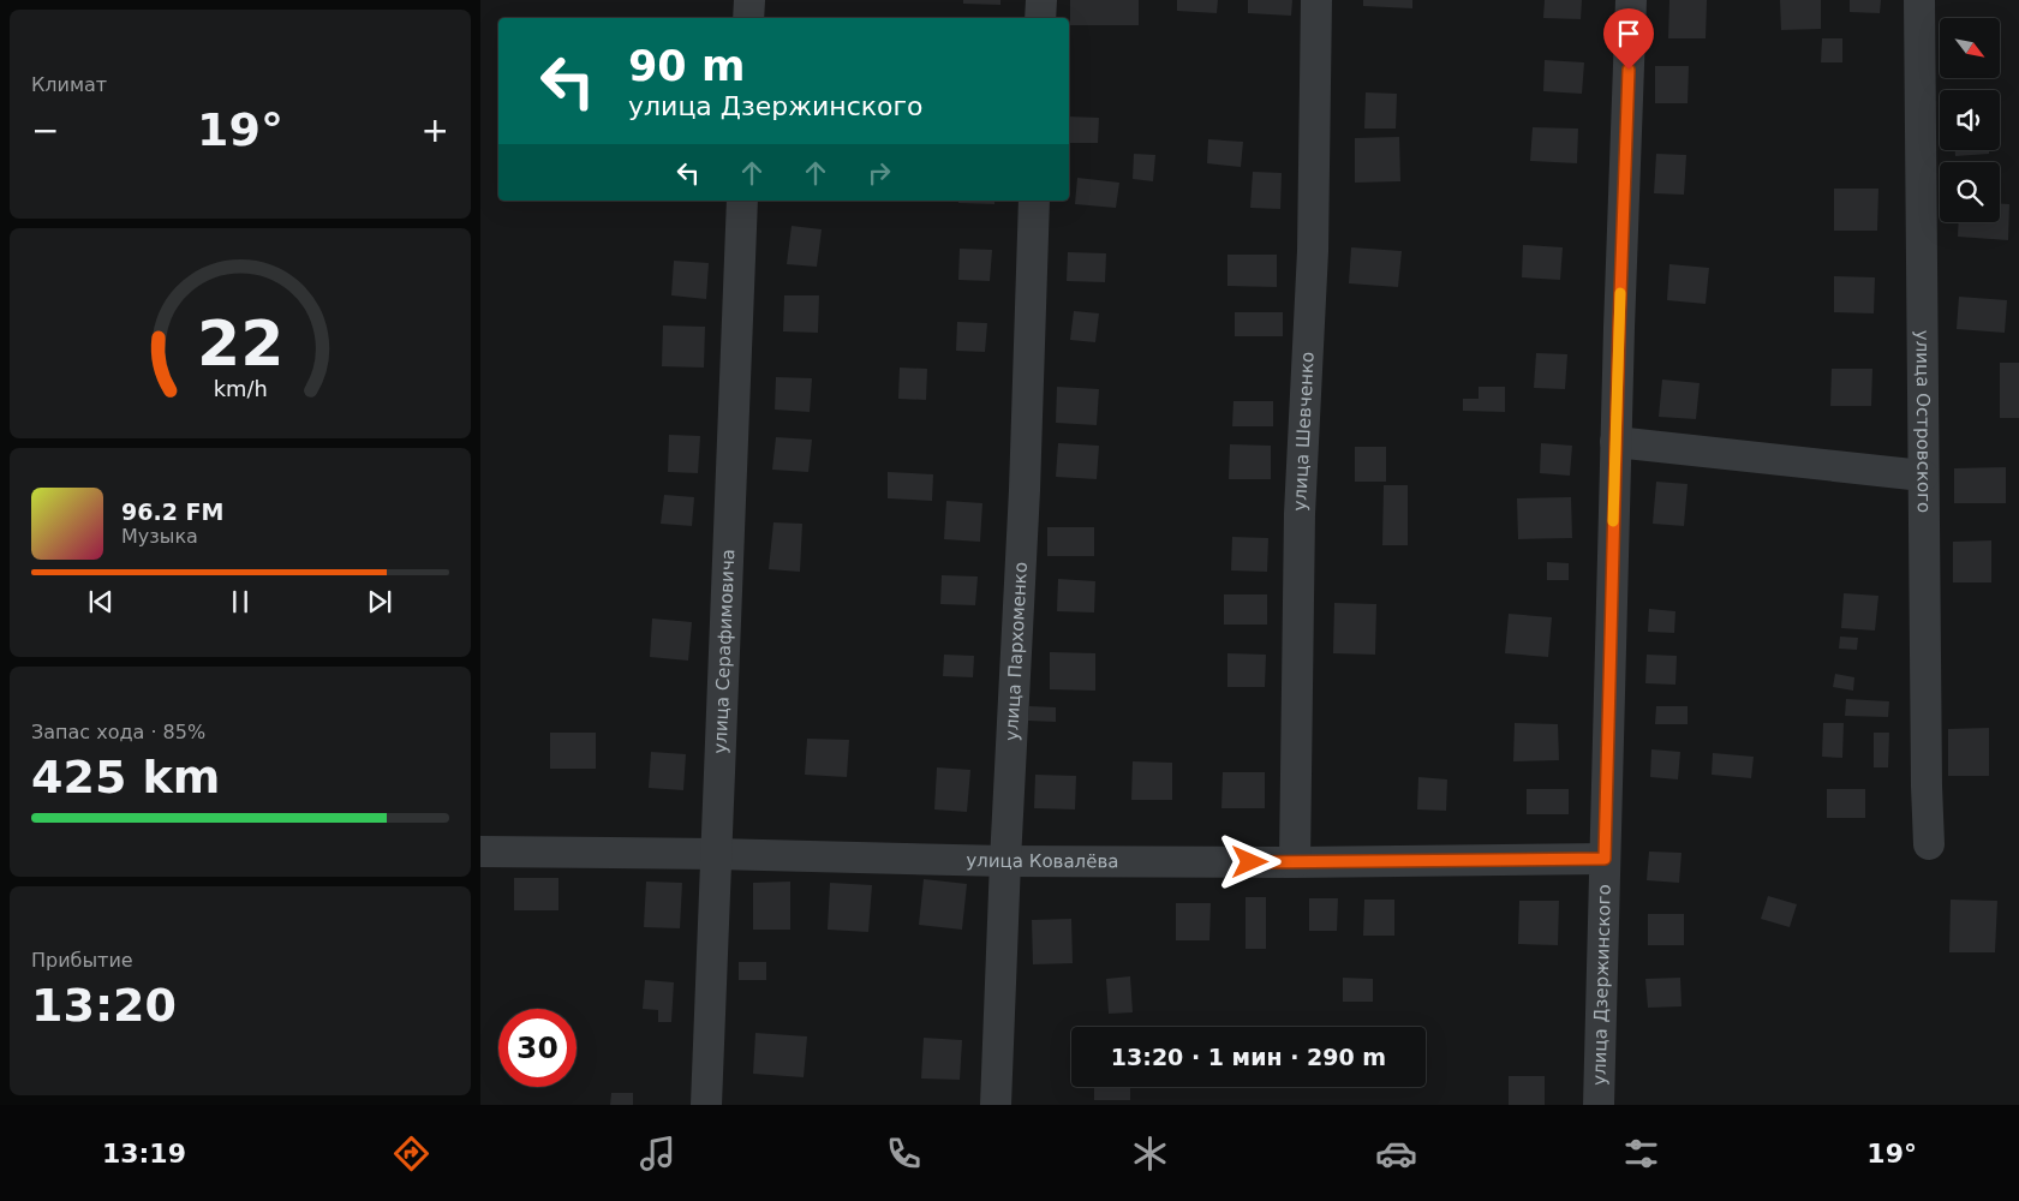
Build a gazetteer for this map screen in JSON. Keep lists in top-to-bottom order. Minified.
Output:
{"streets":{"street":["улица Островского","улица Шевченко","улица Серафимовича","улица Пархоменко","улица Ковалёва","улица Дзержинского"]},"crossings":[["улица Шевченко","улица Ковалёва"],["улица Серафимовича","улица Ковалёва"],["улица Пархоменко","улица Ковалёва"],["улица Ковалёва","улица Дзержинского"]],"north":"bottom right","page":{"tile":["Климат",["Запас хода · 85%","425 km"],["Прибытие","13:20"]],"turn":["90 m","улица Дзержинского"],"heat":["−","19°","+"],"song":["96.2 FM","Музыка"],"limit":"30","trip":"13:20 · 1 мин · 290 m","tabs":["13:19","19°"],"gauge":["22","km/h"]}}
